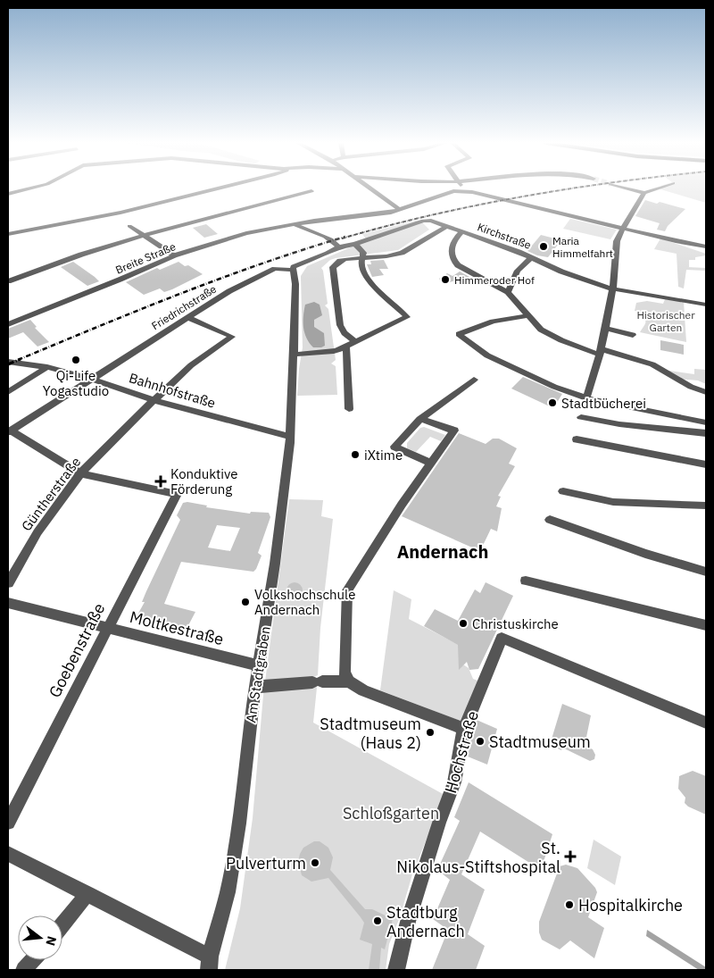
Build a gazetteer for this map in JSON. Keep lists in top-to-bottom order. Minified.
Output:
{"streets":{"street":["Kirchstraße","Breite Straße","Friedrichstraße","Bahnhofstraße","Güntherstraße","Moltkestraße","Goebenstraße","Am Stadtgraben","Hochstraße"]},"crossings":[["Friedrichstraße","Bahnhofstraße"],["Friedrichstraße","Güntherstraße"],["Friedrichstraße","Am Stadtgraben"],["Bahnhofstraße","Güntherstraße"],["Bahnhofstraße","Am Stadtgraben"],["Güntherstraße","Goebenstraße"],["Moltkestraße","Goebenstraße"],["Moltkestraße","Am Stadtgraben"]],"districts":["Andernach"],"parks":["Historischer Garten","Schloßgarten"],"places":{"other":["Maria Himmelfahrt","Himmeroder Hof","Qi-Life Yogastudio","Stadtbücherei","iXtime","Volkshochschule Andernach","Christuskirche","Stadtmuseum (Haus 2)","Stadtmuseum","Pulverturm","Hospitalkirche","Stadtburg Andernach"],"health":["Konduktive Förderung","St. Nikolaus-Stiftshospital"]},"north":"right"}
